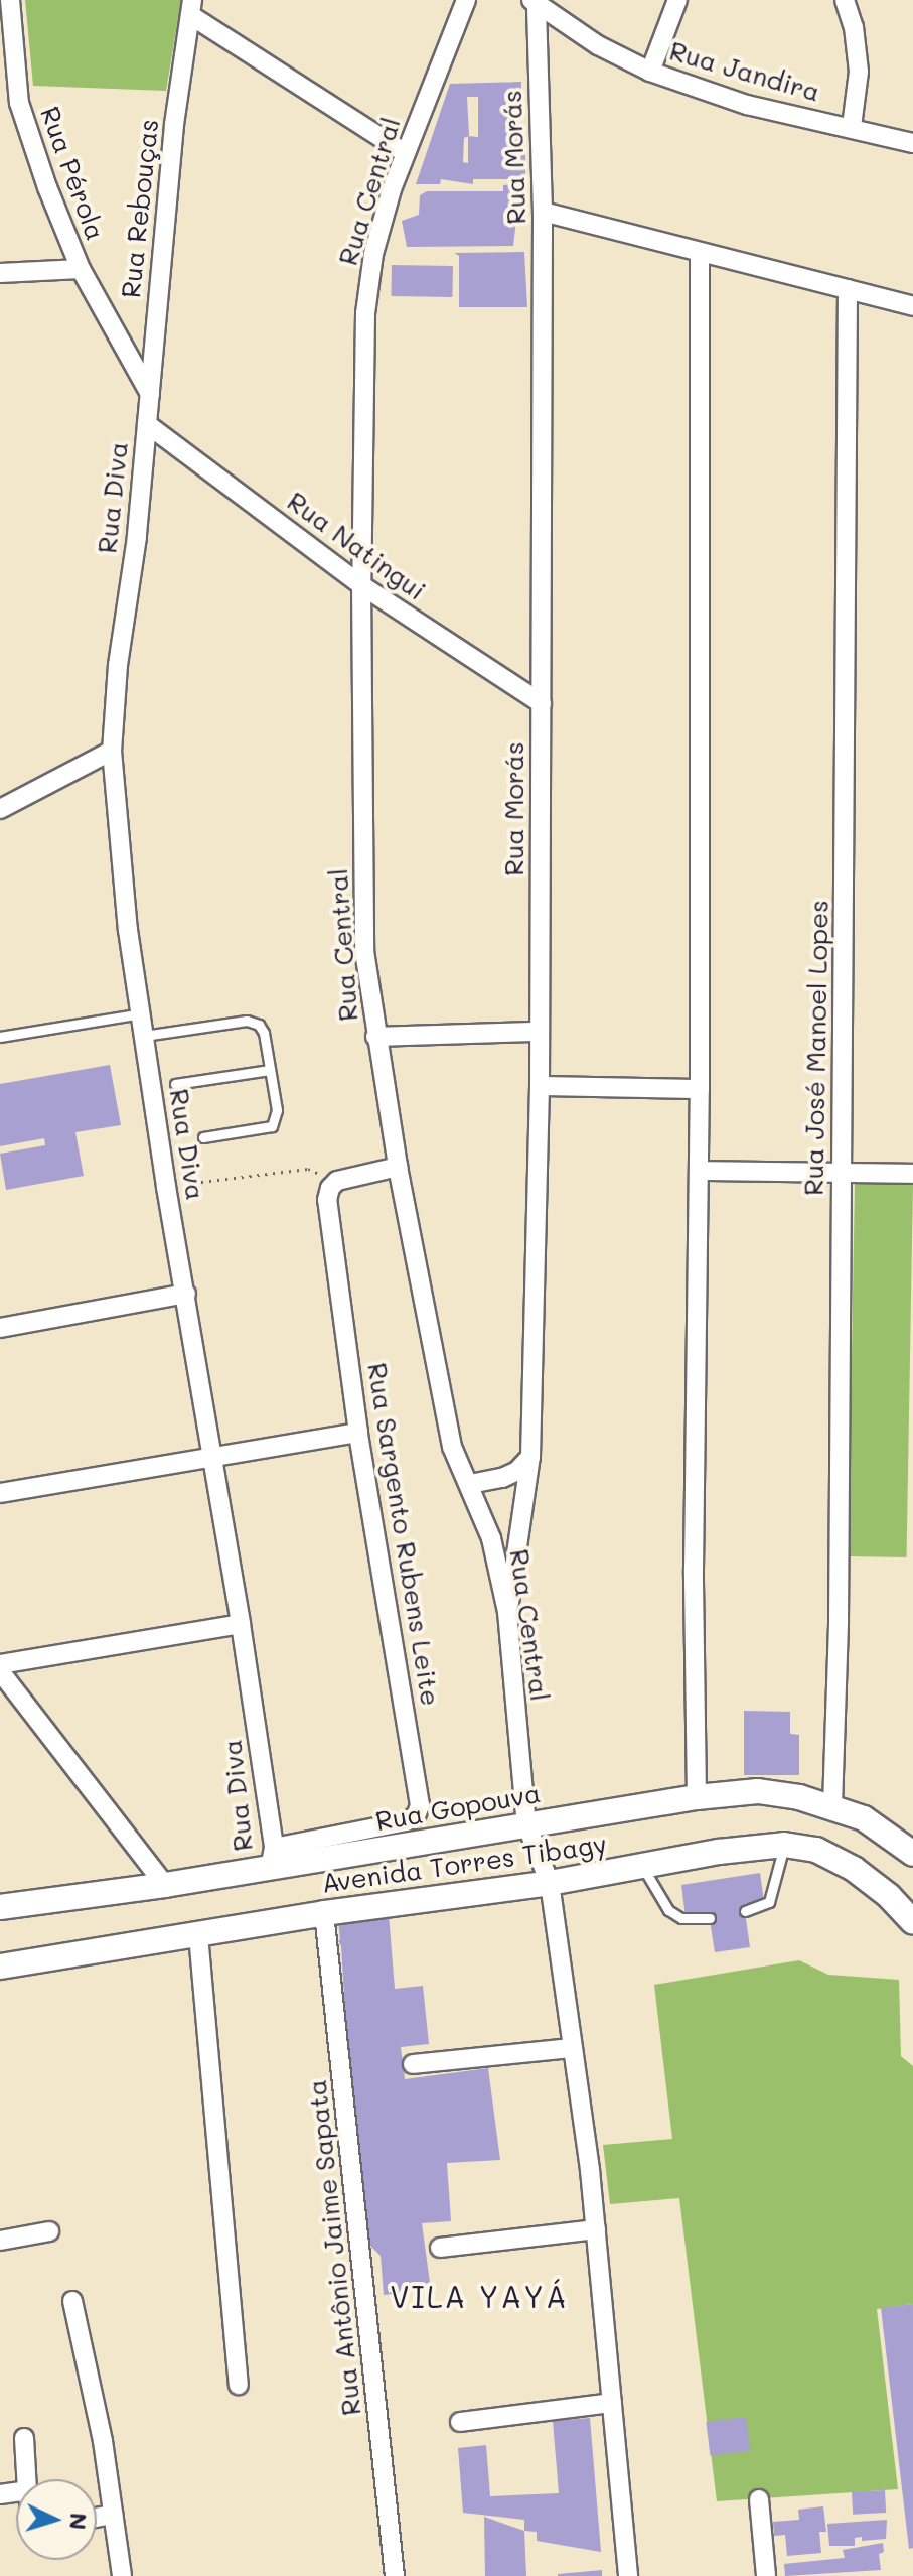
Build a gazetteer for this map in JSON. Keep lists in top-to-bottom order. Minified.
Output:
{"streets":{"main road":["Rua Gopouva","Avenida Torres Tibagy"],"street":["Rua Jandira","Rua Morás","Rua Pérola","Rua Central","Rua Rebouças","Rua Diva","Rua Natingui","Rua José Manoel Lopes","Rua Sargento Rubens Leite","Rua Antônio Jaime Sapata"]},"crossings":[["Rua Jandira","Rua Morás"],["Rua Morás","Rua Central"],["Rua Morás","Rua Natingui"],["Rua Pérola","Rua Rebouças"],["Rua Central","Rua Natingui"],["Rua Central","Rua Gopouva"],["Rua Central","Avenida Torres Tibagy"],["Rua Rebouças","Rua Diva"],["Rua Rebouças","Rua Natingui"],["Rua Diva","Rua Natingui"],["Rua Diva","Rua Sargento Rubens Leite"],["Rua Diva","Rua Gopouva"],["Rua José Manoel Lopes","Rua Gopouva"],["Rua Sargento Rubens Leite","Rua Gopouva"],["Avenida Torres Tibagy","Rua Antônio Jaime Sapata"]],"districts":["VILA YAYÁ"],"north":"right"}
